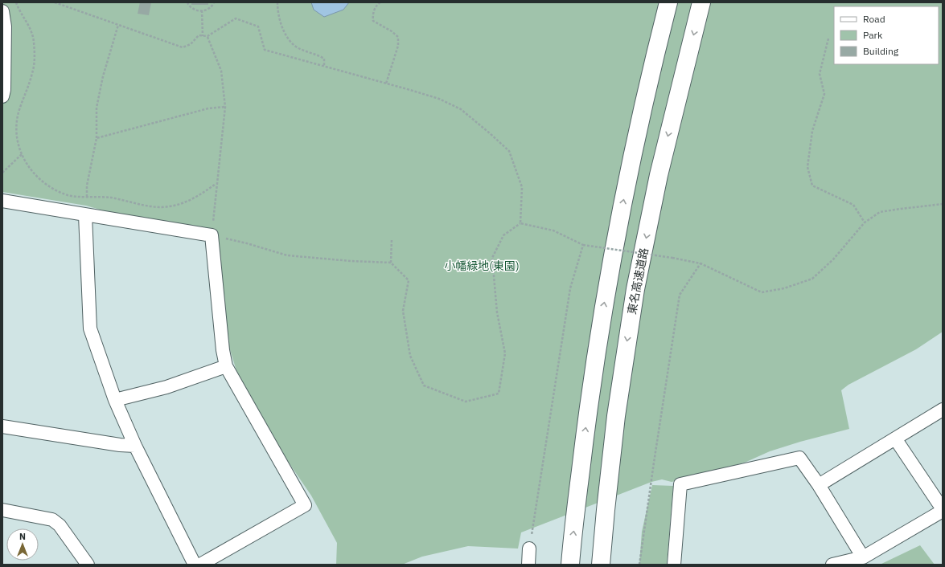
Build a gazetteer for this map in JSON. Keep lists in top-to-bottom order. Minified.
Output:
{"streets":{"highway":["東名高速道路"]},"parks":["小幡緑地(東園)"],"legend":["Road","Park","Building"],"north":"top"}
